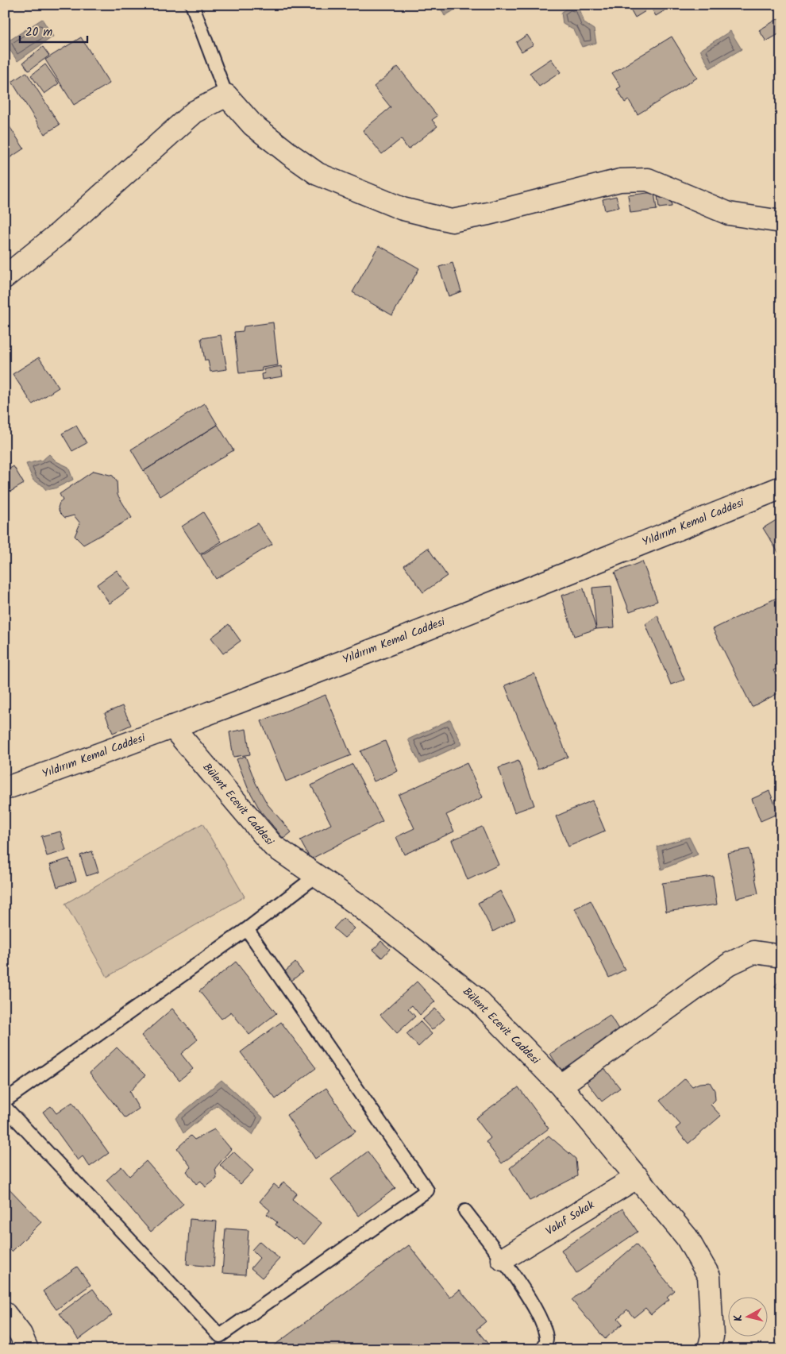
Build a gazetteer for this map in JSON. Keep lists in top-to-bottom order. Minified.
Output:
{"streets":{"street":["Yıldırım Kemal Caddesi","Bülent Ecevit Caddesi","Vakıf Sokak"]},"crossings":[["Yıldırım Kemal Caddesi","Bülent Ecevit Caddesi"],["Bülent Ecevit Caddesi","Vakıf Sokak"]],"scale_bar":"20 m","north":"left"}
